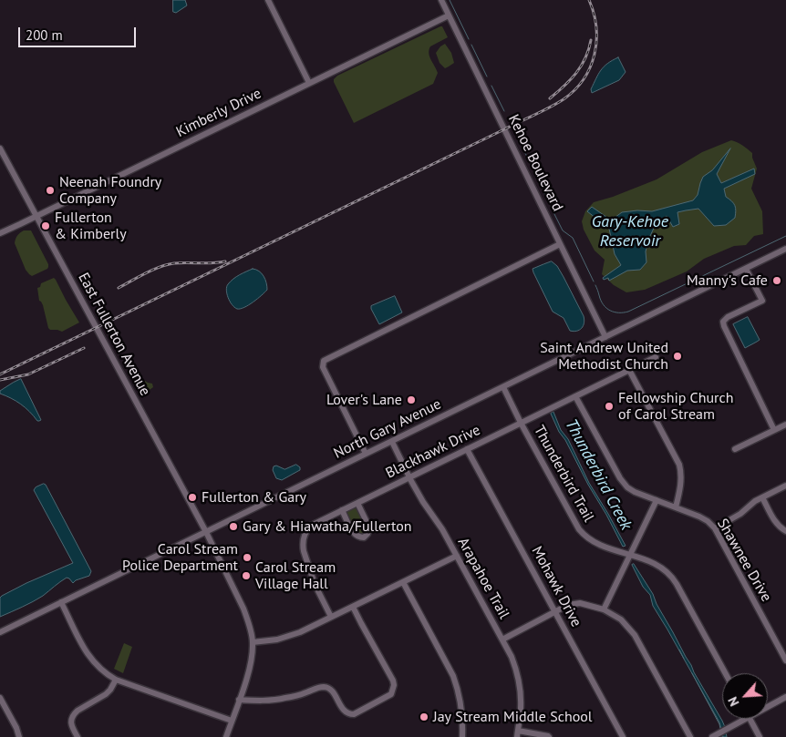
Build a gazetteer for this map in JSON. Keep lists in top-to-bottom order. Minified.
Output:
{"streets":{"street":["Kimberly Drive","Kehoe Boulevard","East Fullerton Avenue","North Gary Avenue","Blackhawk Drive","Thunderbird Trail","Shawnee Drive","Arapahoe Trail","Mohawk Drive"]},"crossings":[["Kimberly Drive","Kehoe Boulevard"],["Kimberly Drive","East Fullerton Avenue"],["Kehoe Boulevard","North Gary Avenue"],["East Fullerton Avenue","North Gary Avenue"],["North Gary Avenue","Thunderbird Trail"],["North Gary Avenue","Arapahoe Trail"],["Blackhawk Drive","Thunderbird Trail"],["Blackhawk Drive","Shawnee Drive"],["Blackhawk Drive","Arapahoe Trail"],["Blackhawk Drive","Mohawk Drive"]],"water":["Gary-Kehoe Reservoir","Thunderbird Creek"],"places":["Neenah Foundry Company","Fullerton & Kimberly","Manny's Cafe","Saint Andrew United Methodist Church","Lover's Lane","Fellowship Church of Carol Stream","Fullerton & Gary","Gary & Hiawatha/Fullerton","Carol Stream Police Department","Carol Stream Village Hall","Jay Stream Middle School"],"scale_bar":"200 m","north":"bottom left"}
